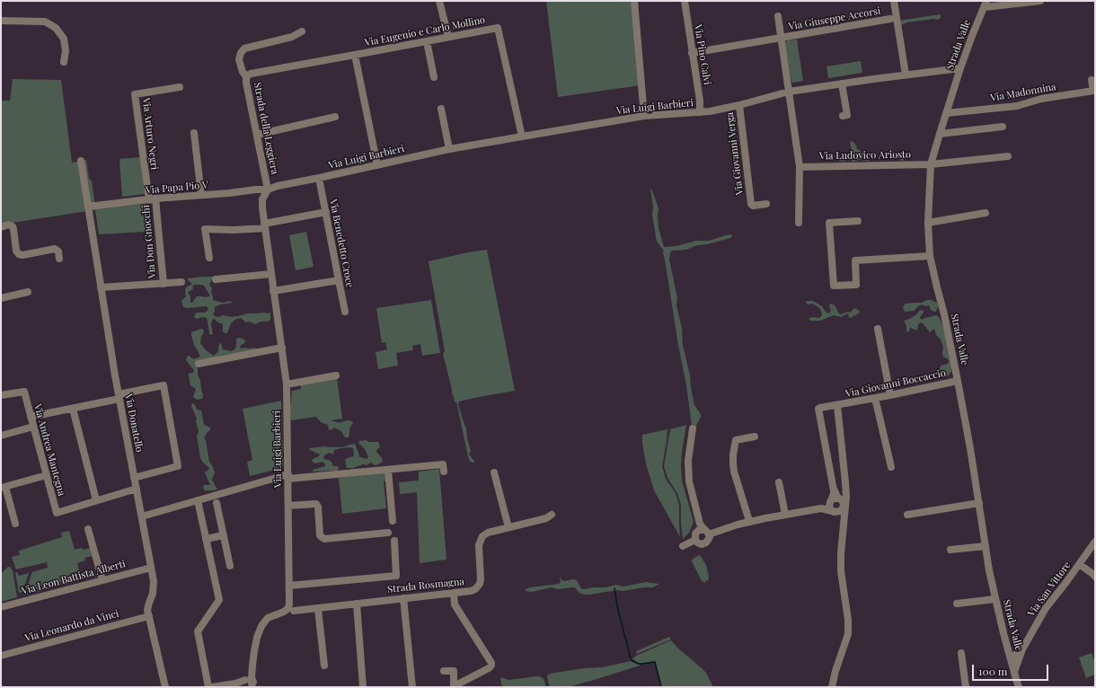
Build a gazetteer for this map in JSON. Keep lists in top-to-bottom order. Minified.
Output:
{"streets":{"street":["Via Giuseppe Accorsi","Via Eugenio e Carlo Mollino","Strada Valle","Via Pino Calvi","Via Madonnina","Via Luigi Barbieri","Strada della Leggiera","Via Arturo Negri","Via Giovanni Verga","Via Ludovico Ariosto","Via Papa Pio V","Via Don Gnocchi","Via Benedetto Croce","Via Giovanni Boccaccio","Via Donatello","Via Andrea Mantegna","Via Leon Battista Alberti","Strada Rosmagna","Via San Vittore","Via Leonardo da Vinci"]},"crossings":[["Via Giuseppe Accorsi","Via Pino Calvi"],["Via Eugenio e Carlo Mollino","Via Luigi Barbieri"],["Via Eugenio e Carlo Mollino","Strada della Leggiera"],["Strada Valle","Via Madonnina"],["Strada Valle","Via Luigi Barbieri"],["Strada Valle","Via Ludovico Ariosto"],["Strada Valle","Via Giovanni Boccaccio"],["Strada Valle","Via San Vittore"],["Via Pino Calvi","Via Luigi Barbieri"],["Via Luigi Barbieri","Strada della Leggiera"],["Via Luigi Barbieri","Via Giovanni Verga"],["Via Luigi Barbieri","Via Papa Pio V"],["Via Luigi Barbieri","Via Benedetto Croce"],["Strada della Leggiera","Via Papa Pio V"],["Via Arturo Negri","Via Papa Pio V"],["Via Arturo Negri","Via Don Gnocchi"],["Via Papa Pio V","Via Don Gnocchi"],["Via Papa Pio V","Via Donatello"],["Via Donatello","Via Leon Battista Alberti"],["Via Donatello","Via Leonardo da Vinci"]],"scale_bar":"100 m"}
